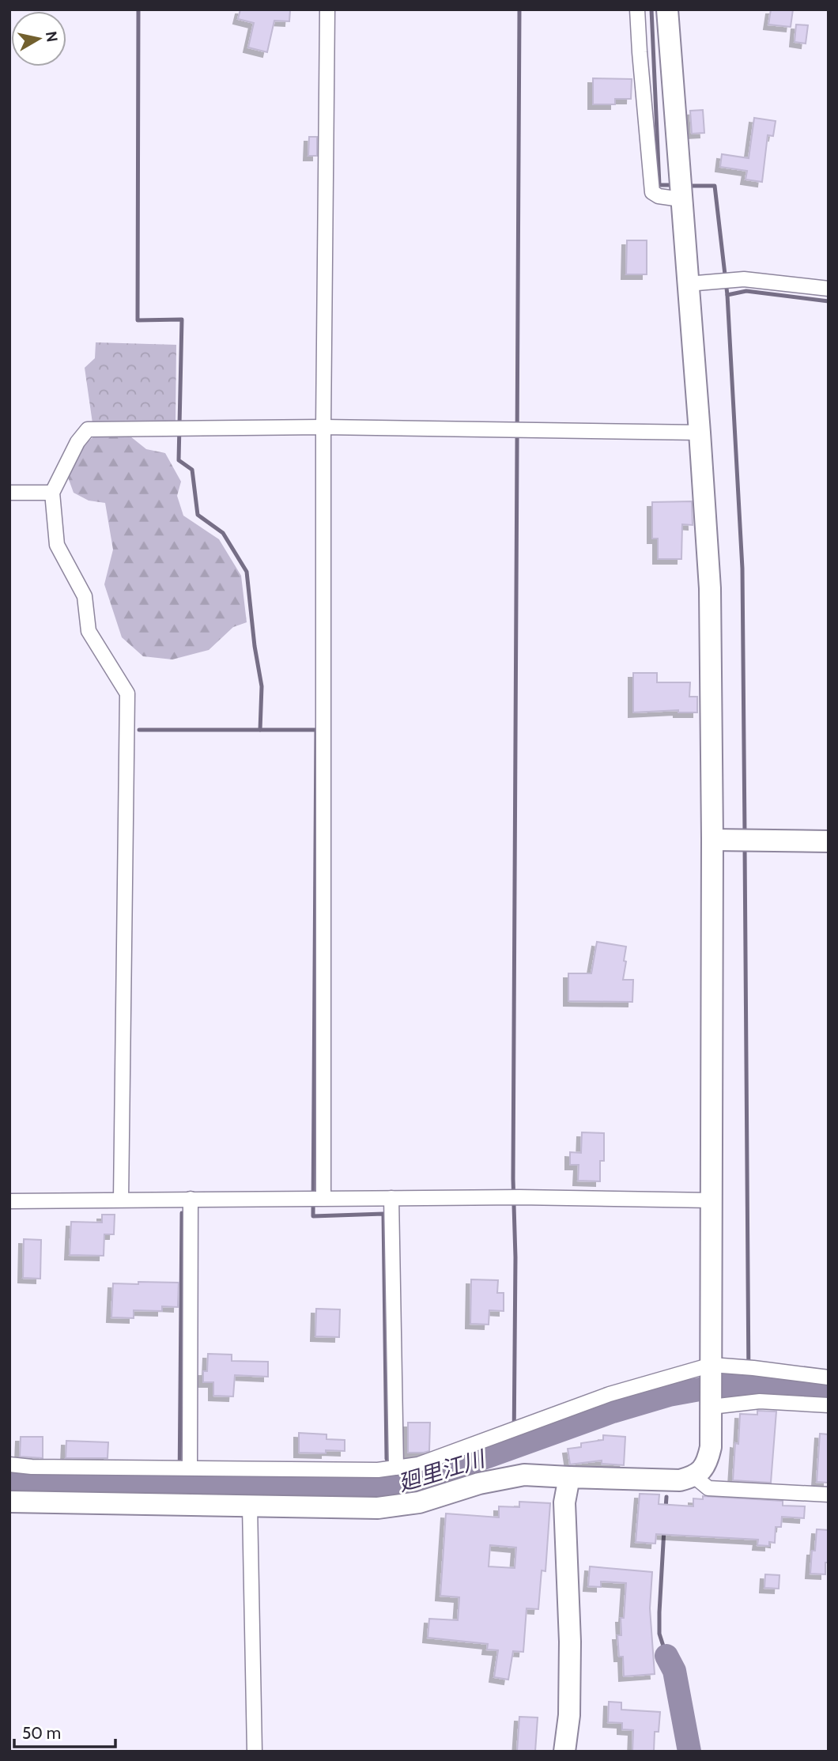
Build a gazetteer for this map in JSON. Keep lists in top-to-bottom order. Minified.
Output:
{"water":["廻里江川"],"scale_bar":"50 m","north":"right"}
